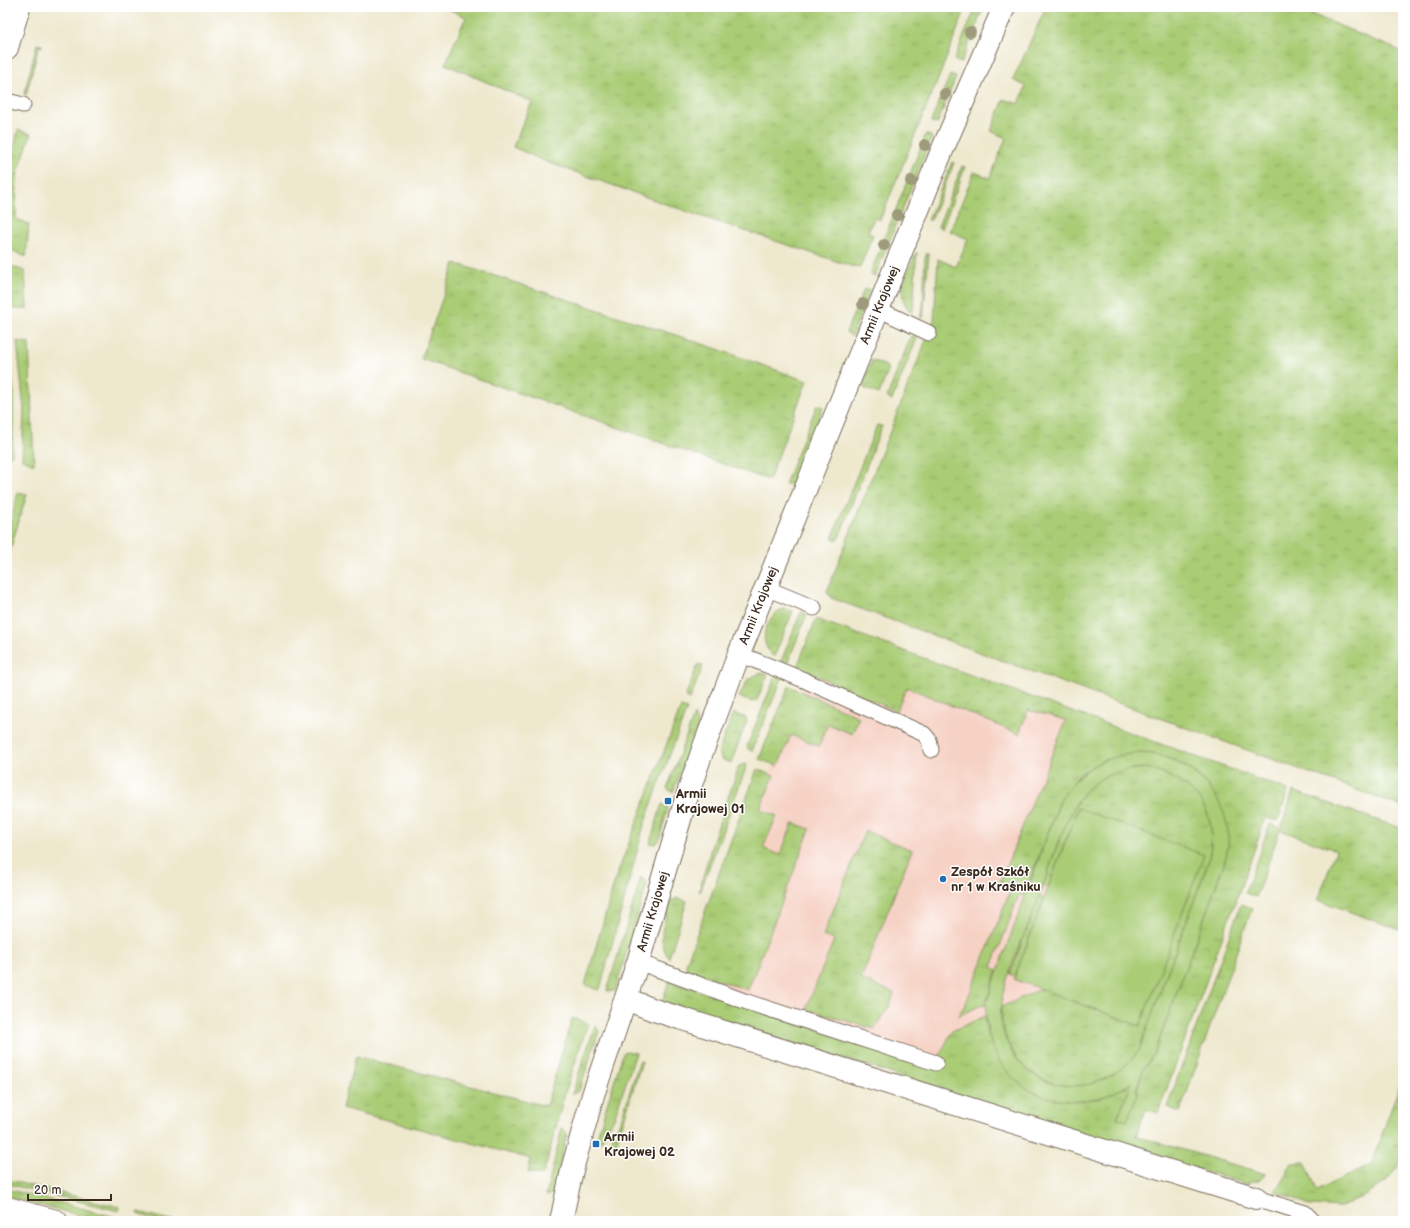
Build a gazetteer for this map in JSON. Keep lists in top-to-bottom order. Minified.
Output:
{"streets":{"street":["Armii Krajowej"]},"places":{"transit":["Armii Krajowej 01","Armii Krajowej 02"],"other":["Zespół Szkół nr 1 w Kraśniku"]},"scale_bar":"20 m"}
